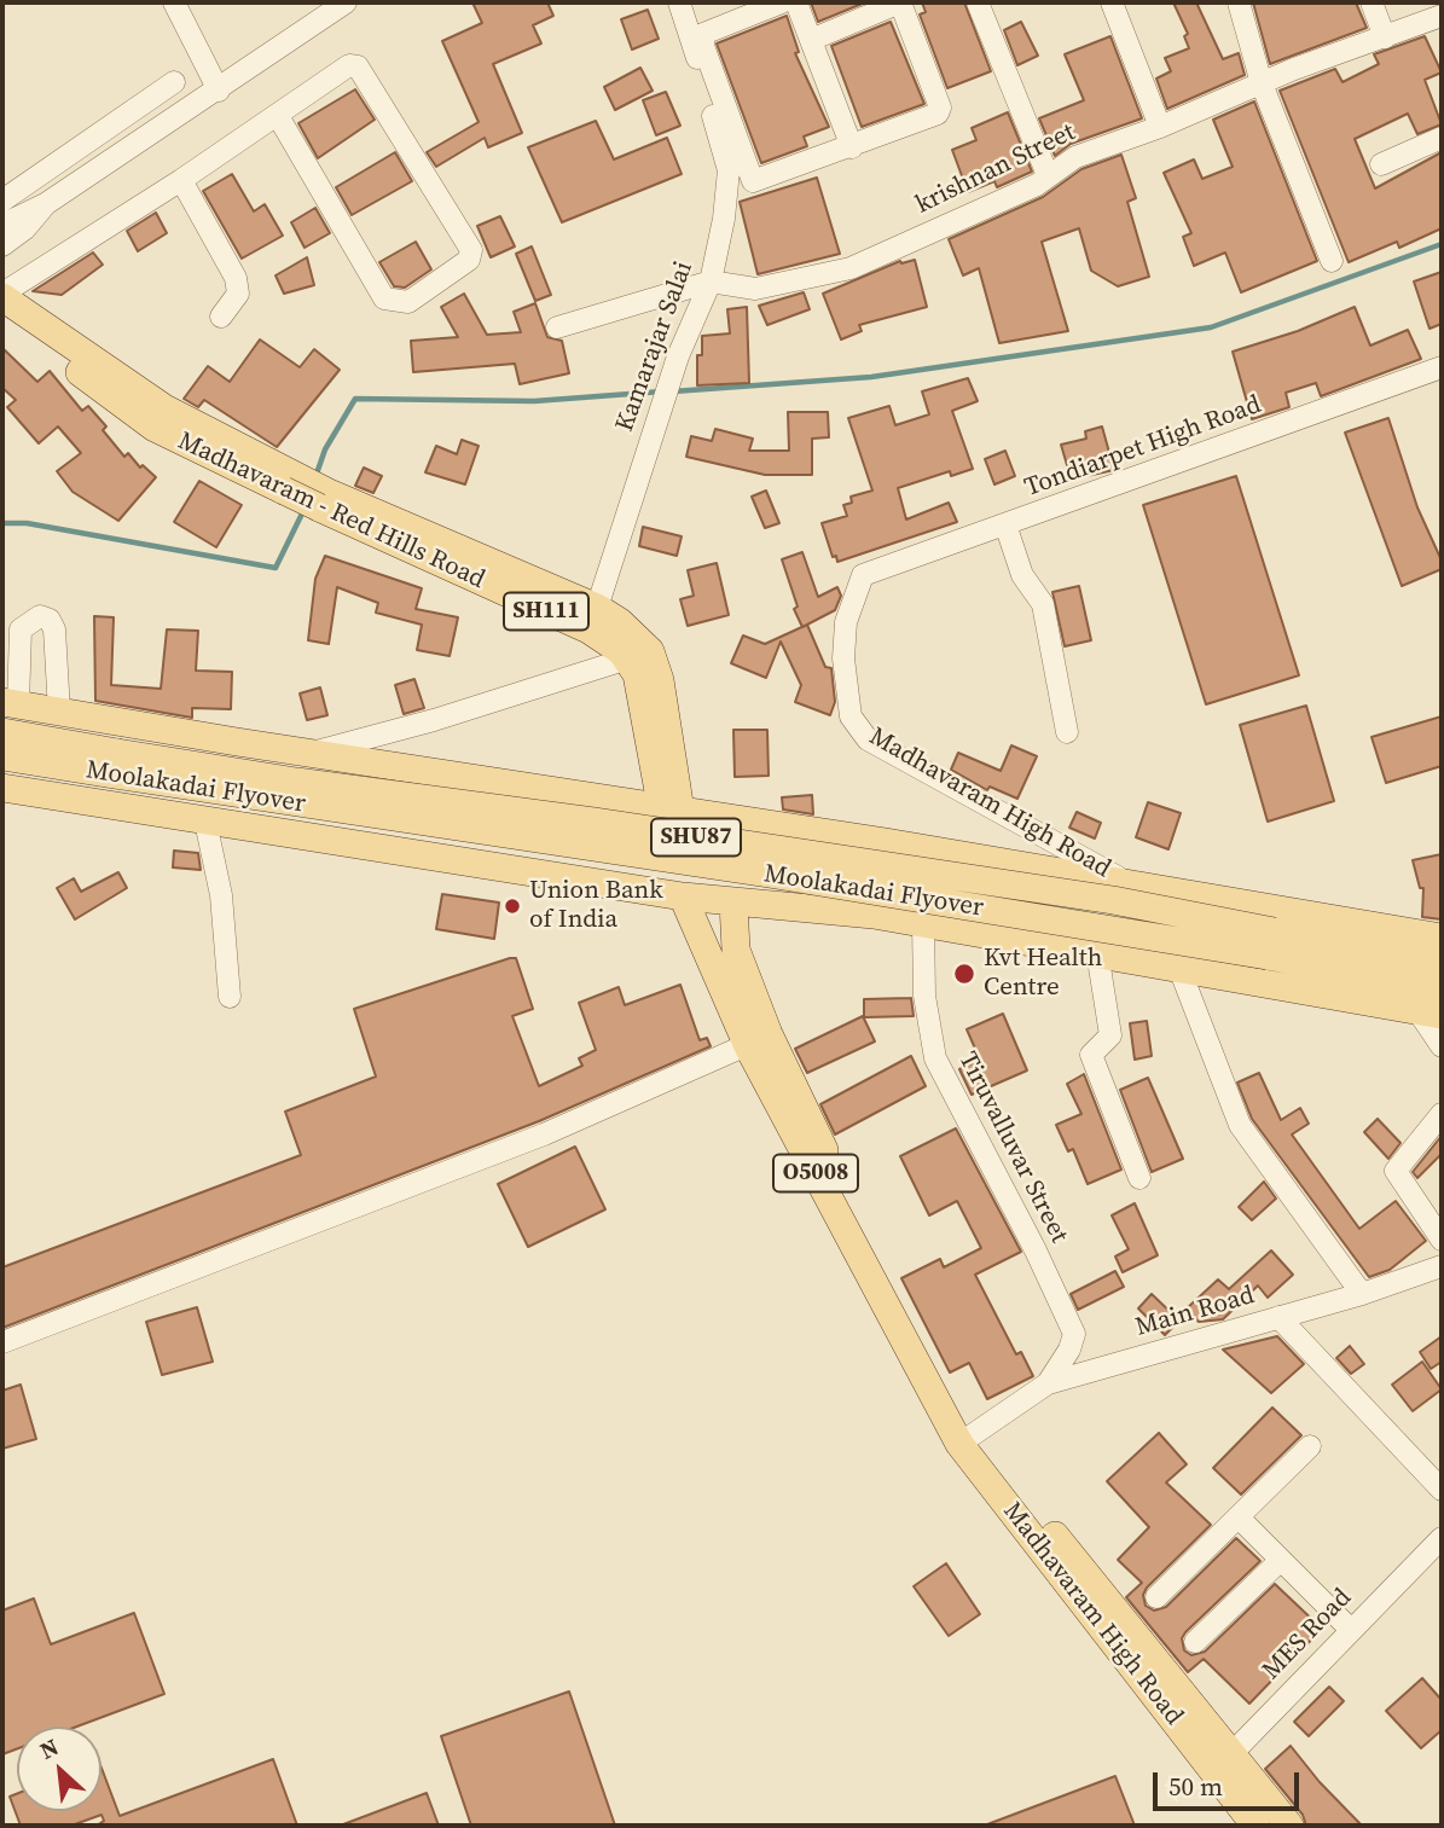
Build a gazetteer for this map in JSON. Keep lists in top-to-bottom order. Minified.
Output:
{"streets":{"main road":["Madhavaram - Red Hills Road","SH111","Moolakadai Flyover","Madhavaram High Road","SHU87","O5008"],"street":["krishnan Street","Kamarajar Salai","Tondiarpet High Road","Tiruvalluvar Street","Main Road","MES Road"]},"crossings":[["krishnan Street","Kamarajar Salai"],["Kamarajar Salai","Madhavaram - Red Hills Road"],["Tondiarpet High Road","Madhavaram High Road"],["Madhavaram High Road","O5008"],["Madhavaram High Road","Main Road"],["Madhavaram High Road","MES Road"],["Tiruvalluvar Street","Main Road"],["O5008","Main Road"]],"places":["Union Bank of India","Kvt Health Centre"],"scale_bar":"50 m","north":"top left"}
